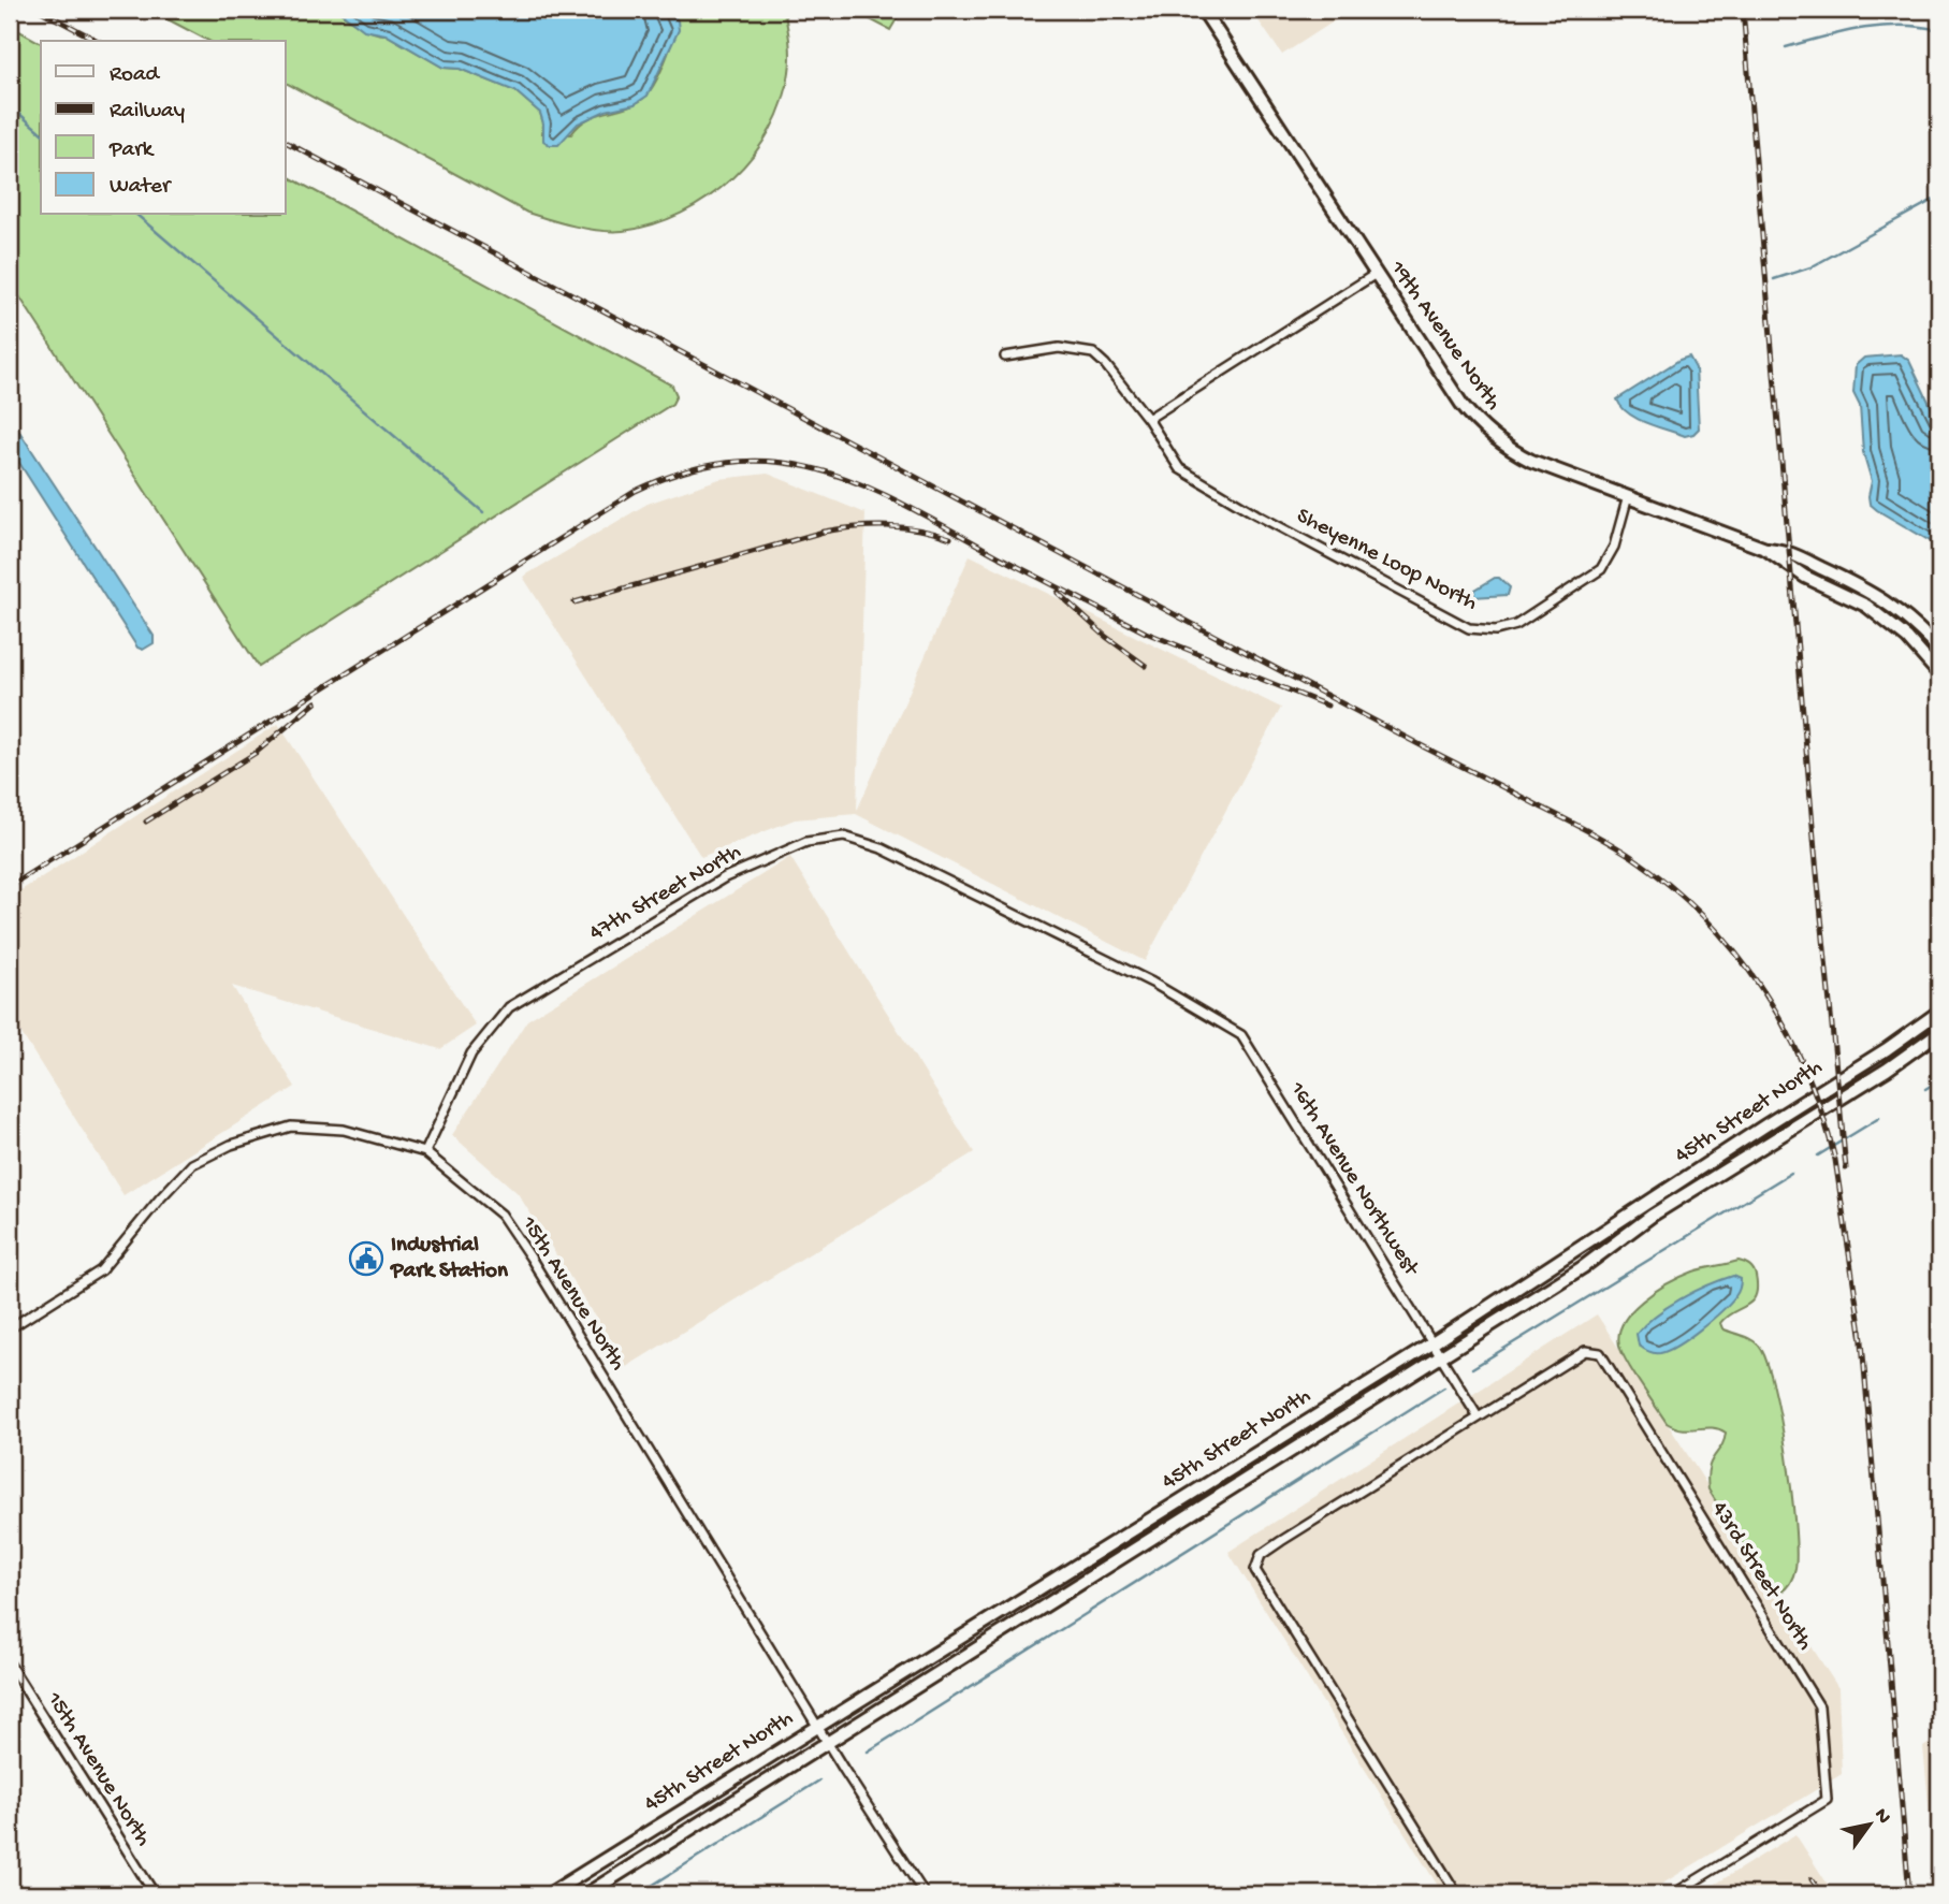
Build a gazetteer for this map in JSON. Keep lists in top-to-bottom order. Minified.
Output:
{"streets":{"main road":["19th Avenue North","45th Street North"],"street":["Sheyenne Loop North","47th Street North","16th Avenue Northwest","15th Avenue North","43rd Street North"]},"crossings":[["19th Avenue North","Sheyenne Loop North"],["47th Street North","16th Avenue Northwest"],["47th Street North","15th Avenue North"],["45th Street North","16th Avenue Northwest"],["45th Street North","15th Avenue North"],["16th Avenue Northwest","43rd Street North"]],"places":{"public building":["Industrial Park Station"]},"legend":["Road","Railway","Park","Water"],"north":"top right"}
